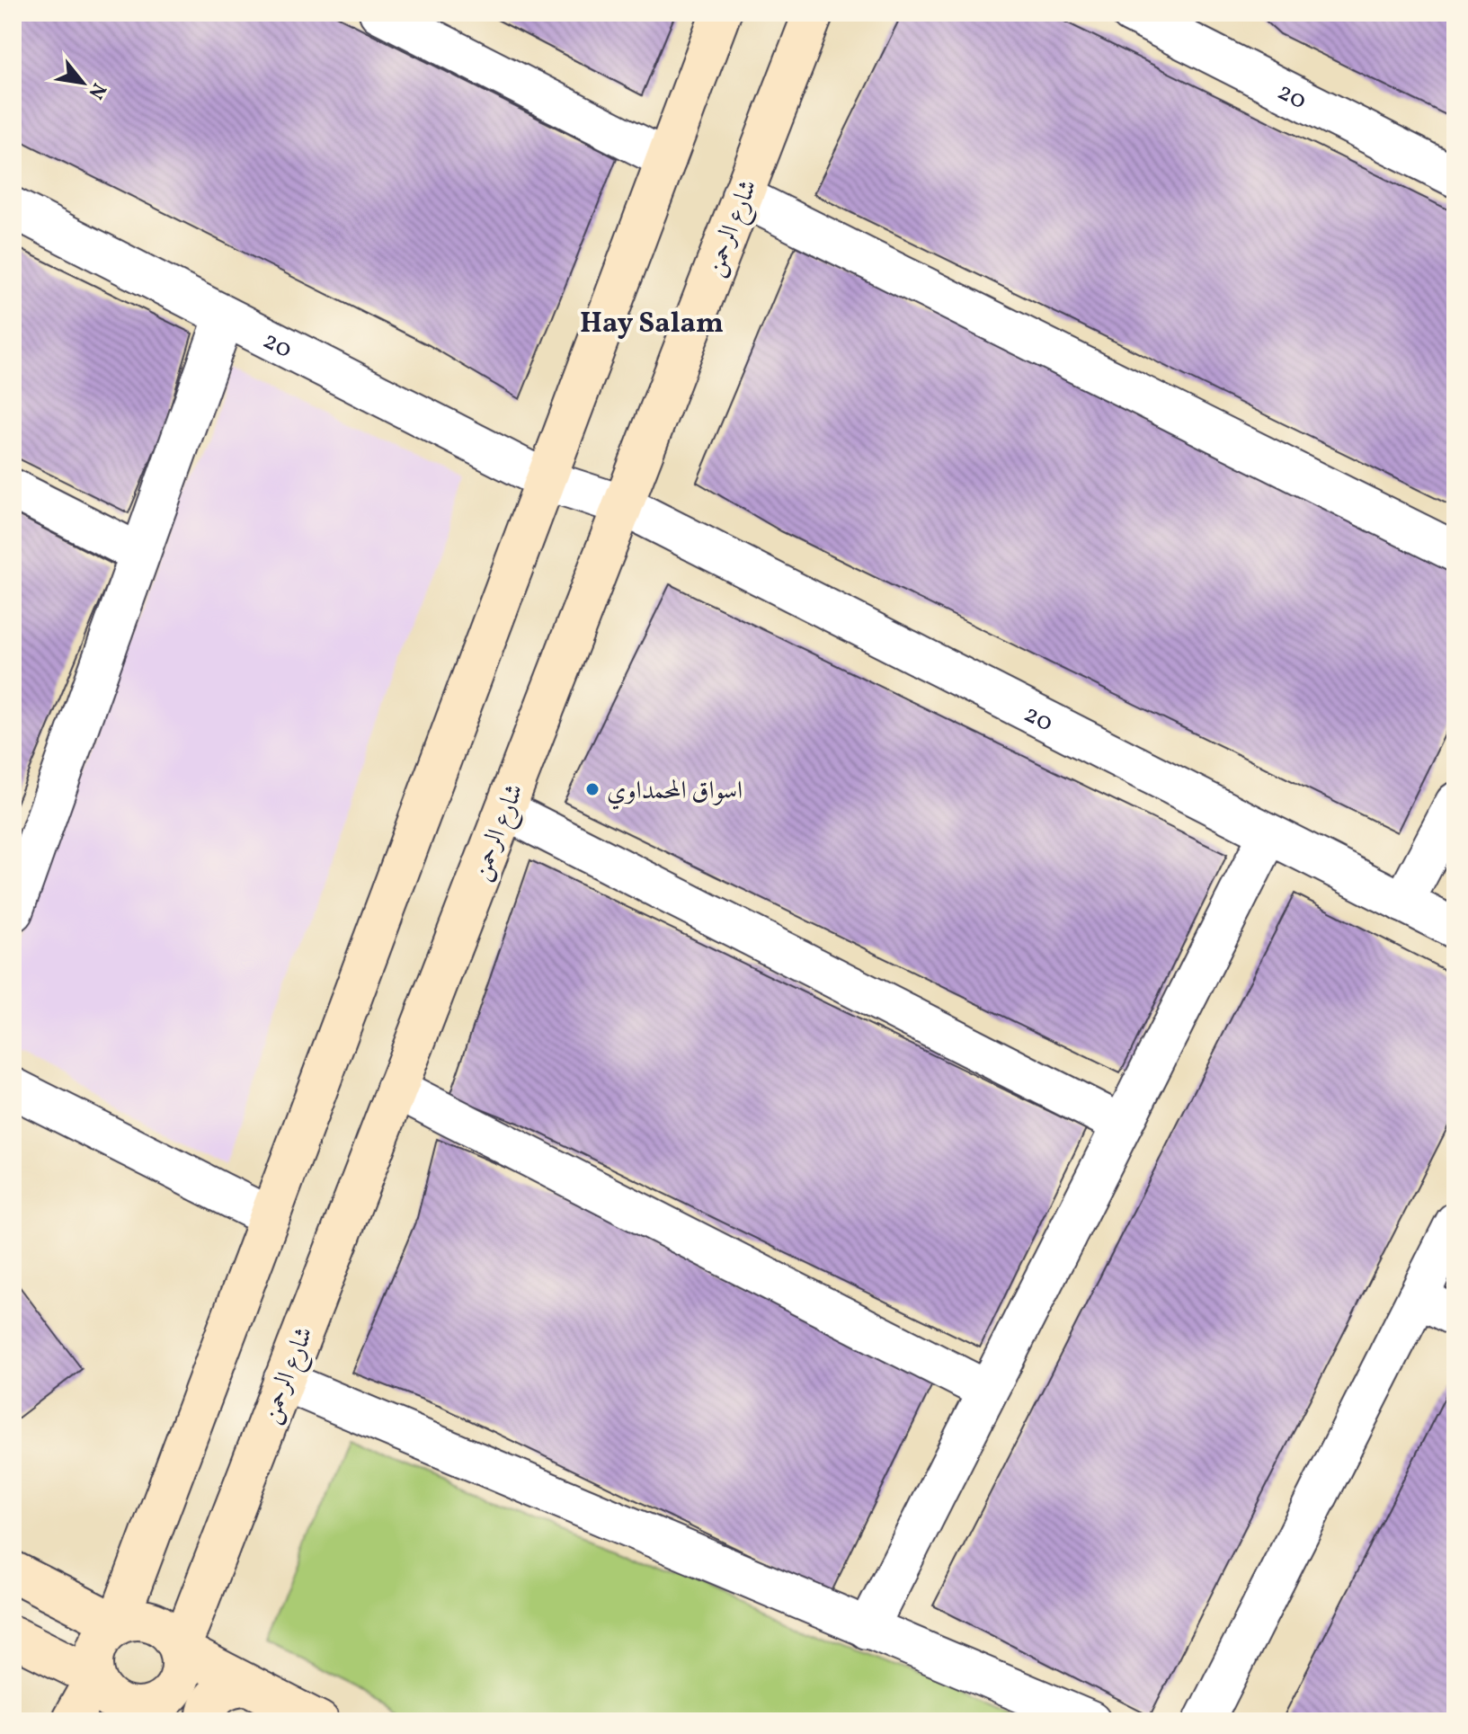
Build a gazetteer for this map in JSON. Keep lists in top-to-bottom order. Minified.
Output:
{"streets":{"street":["20","شارع الرحمن"]},"crossings":[["20","شارع الرحمن"]],"districts":["Hay Salam"],"places":["اسواق المحمداوي"],"north":"bottom right"}
